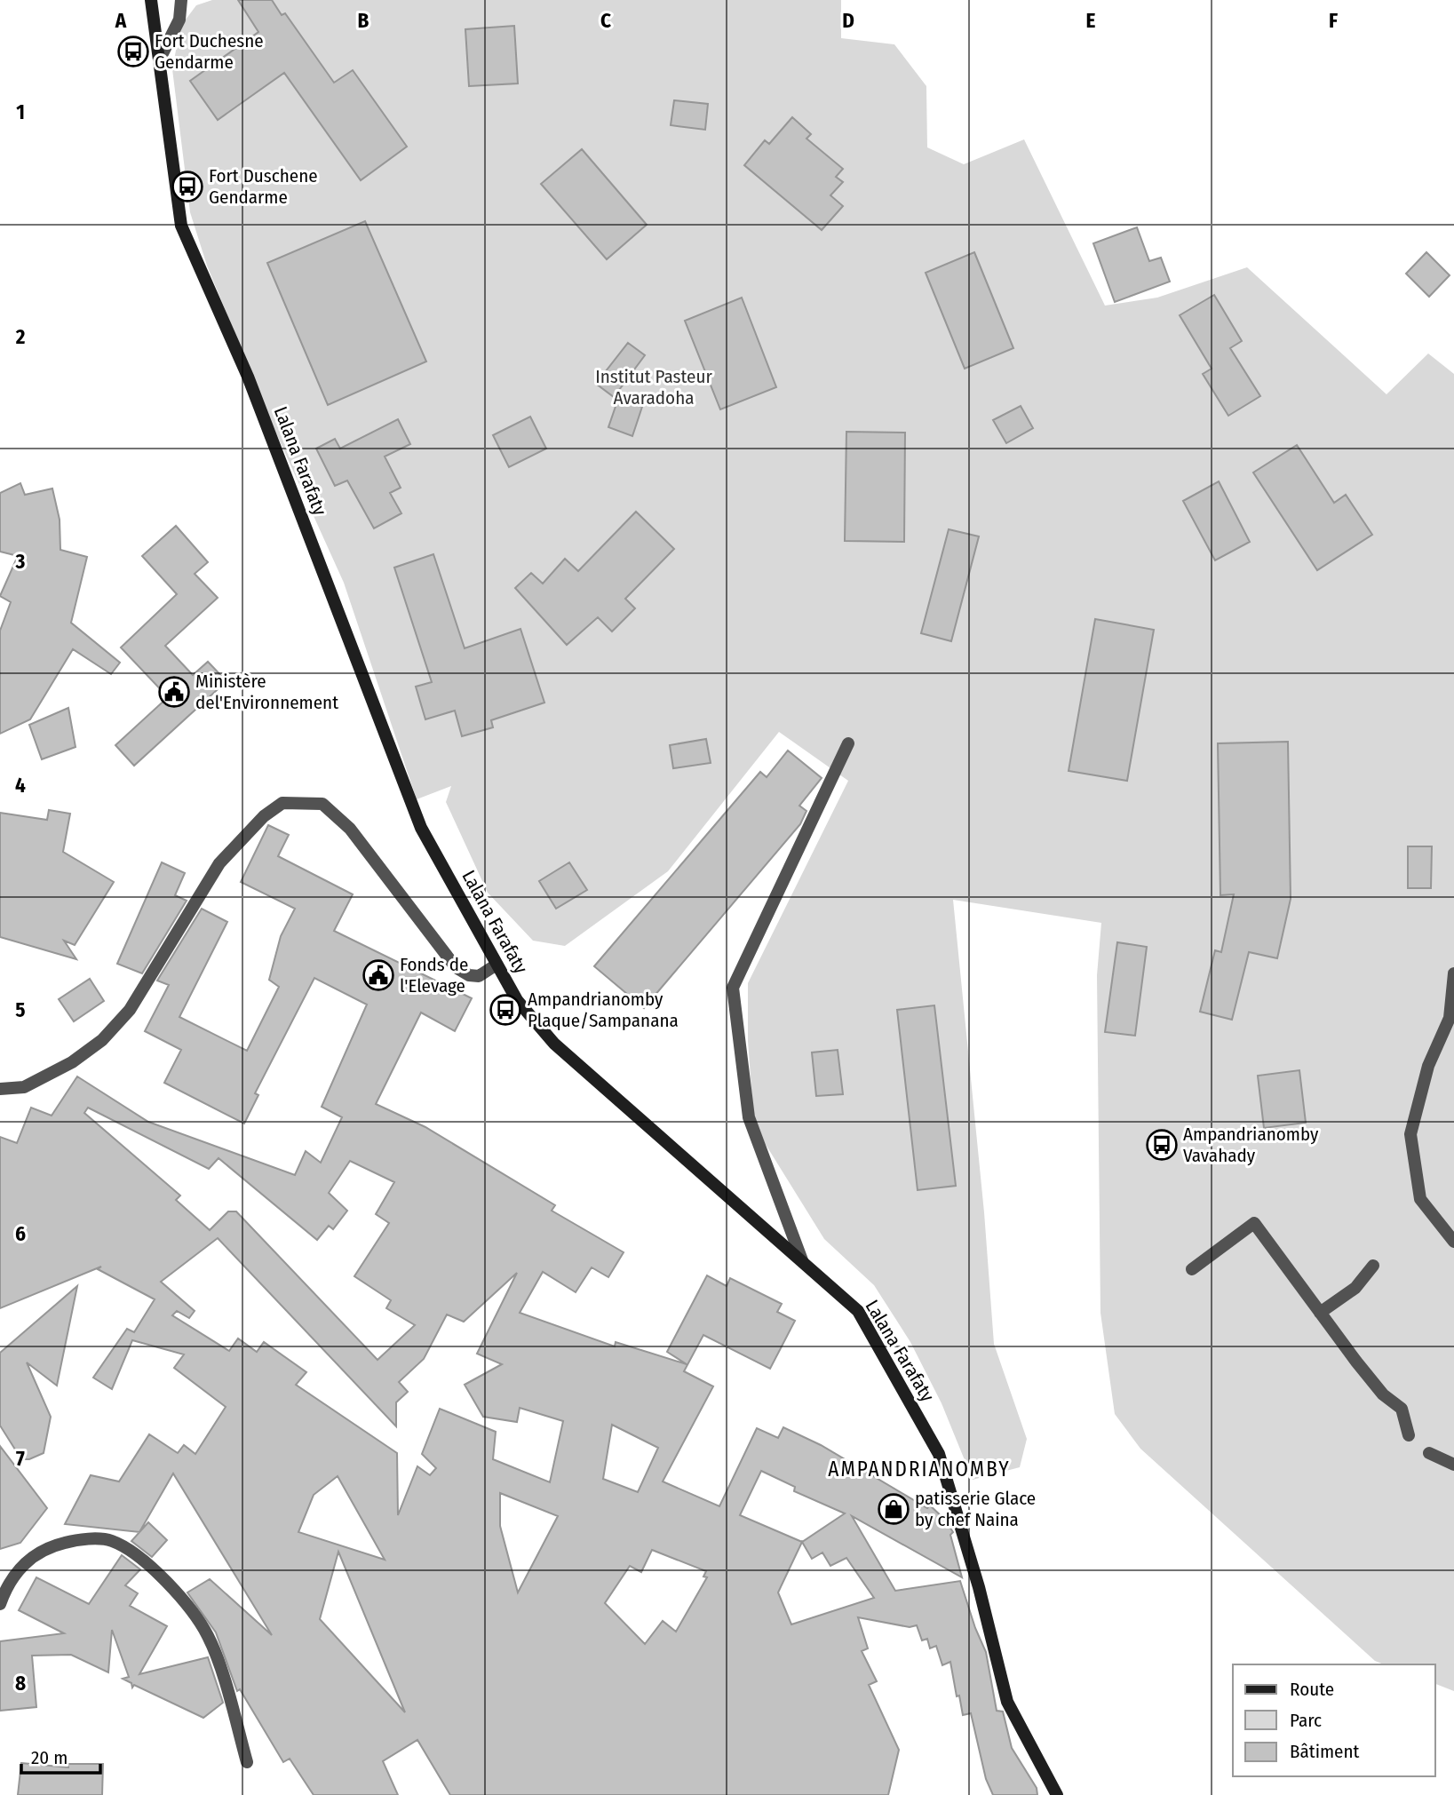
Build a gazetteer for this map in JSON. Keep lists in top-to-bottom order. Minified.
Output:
{"streets":{"main road":["Lalana Farafaty"]},"districts":["AMPANDRIANOMBY"],"parks":["Institut Pasteur Avaradoha"],"places":{"bus stop":["Fort Duchesne Gendarme","Fort Duschene Gendarme","Ampandrianomby Plaque/Sampanana","Ampandrianomby Vavahady"],"public building":["Ministère del'Environnement","Fonds de l'Elevage"],"shop":["patisserie Glace by chef Naina"]},"legend":["Route","Parc","Bâtiment"],"scale_bar":"20 m","grid":{"columns":["A","B","C","D","E","F"],"rows":["1","2","3","4","5","6","7","8"]}}
